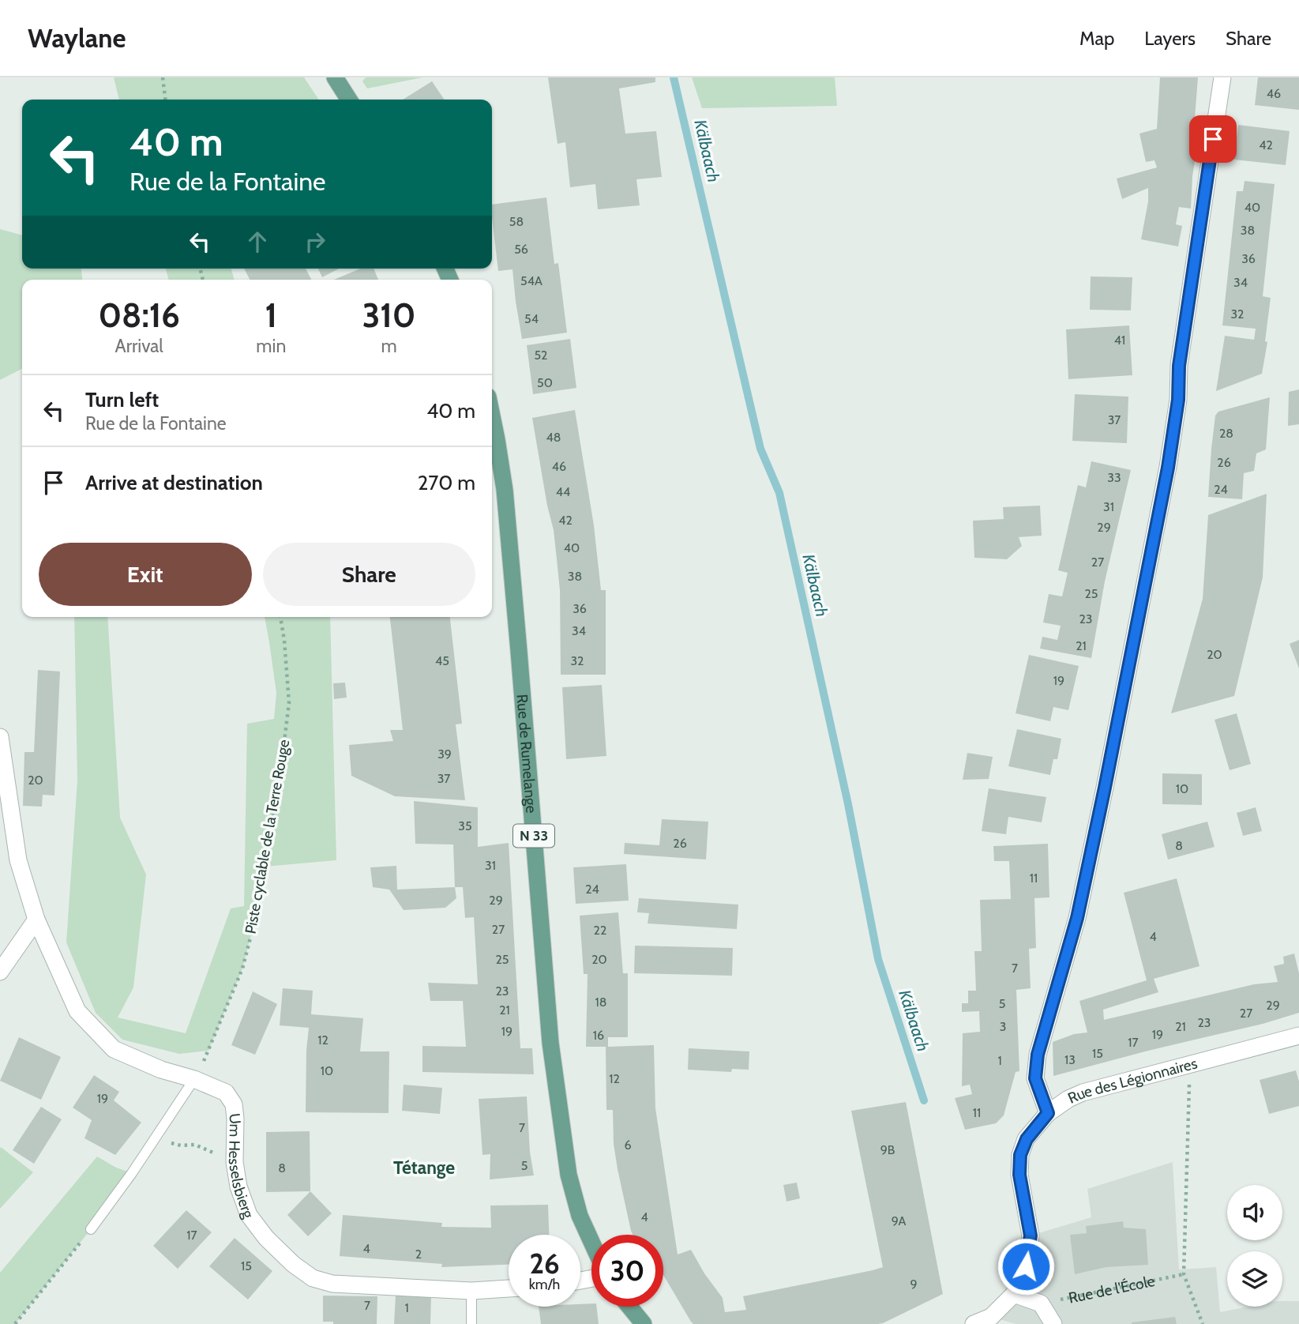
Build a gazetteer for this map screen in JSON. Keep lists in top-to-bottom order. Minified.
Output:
{"streets":{"main road":["Rue de Rumelange","N 33"],"street":["Rue des Légionnaires","Um Hesselsbierg"],"path":["Piste cyclable de la Terre Rouge","Rue de l'École"]},"crossings":[["Piste cyclable de la Terre Rouge","Um Hesselsbierg"]],"districts":["Tétange"],"water":["Kälbaach"],"house_numbers":["46","42","40","58","38","56","36","54A","34","32","54","41","52","50","37","28","48","26","46","33","24","44","31","42","29","40","27","38","25","36","23","34","21","20","45","32","19","39","37","20","10","35","26","8","31","11","24","29","27","22","4","25","20","7","23","18","5","29","21","27","23","3","21","19","19","16","12","17","15","13","1","10","12","19","11","7","6","9B","5","8","4","9A","17","4","2","15","9","7","1"],"page":{"header":"Waylane","nav":["Map","Layers","Share"],"turn":["40 m","Rue de la Fontaine"],"eta":["08:16","Arrival","1","min","310","m"],"list":[{"name":"Turn left","note":"Rue de la Fontaine","value":"40 m"},{"name":"Arrive at destination","value":"270 m"}],"buttons":["Exit","Share"],"speed":"26 km/h","limit":"30"}}
